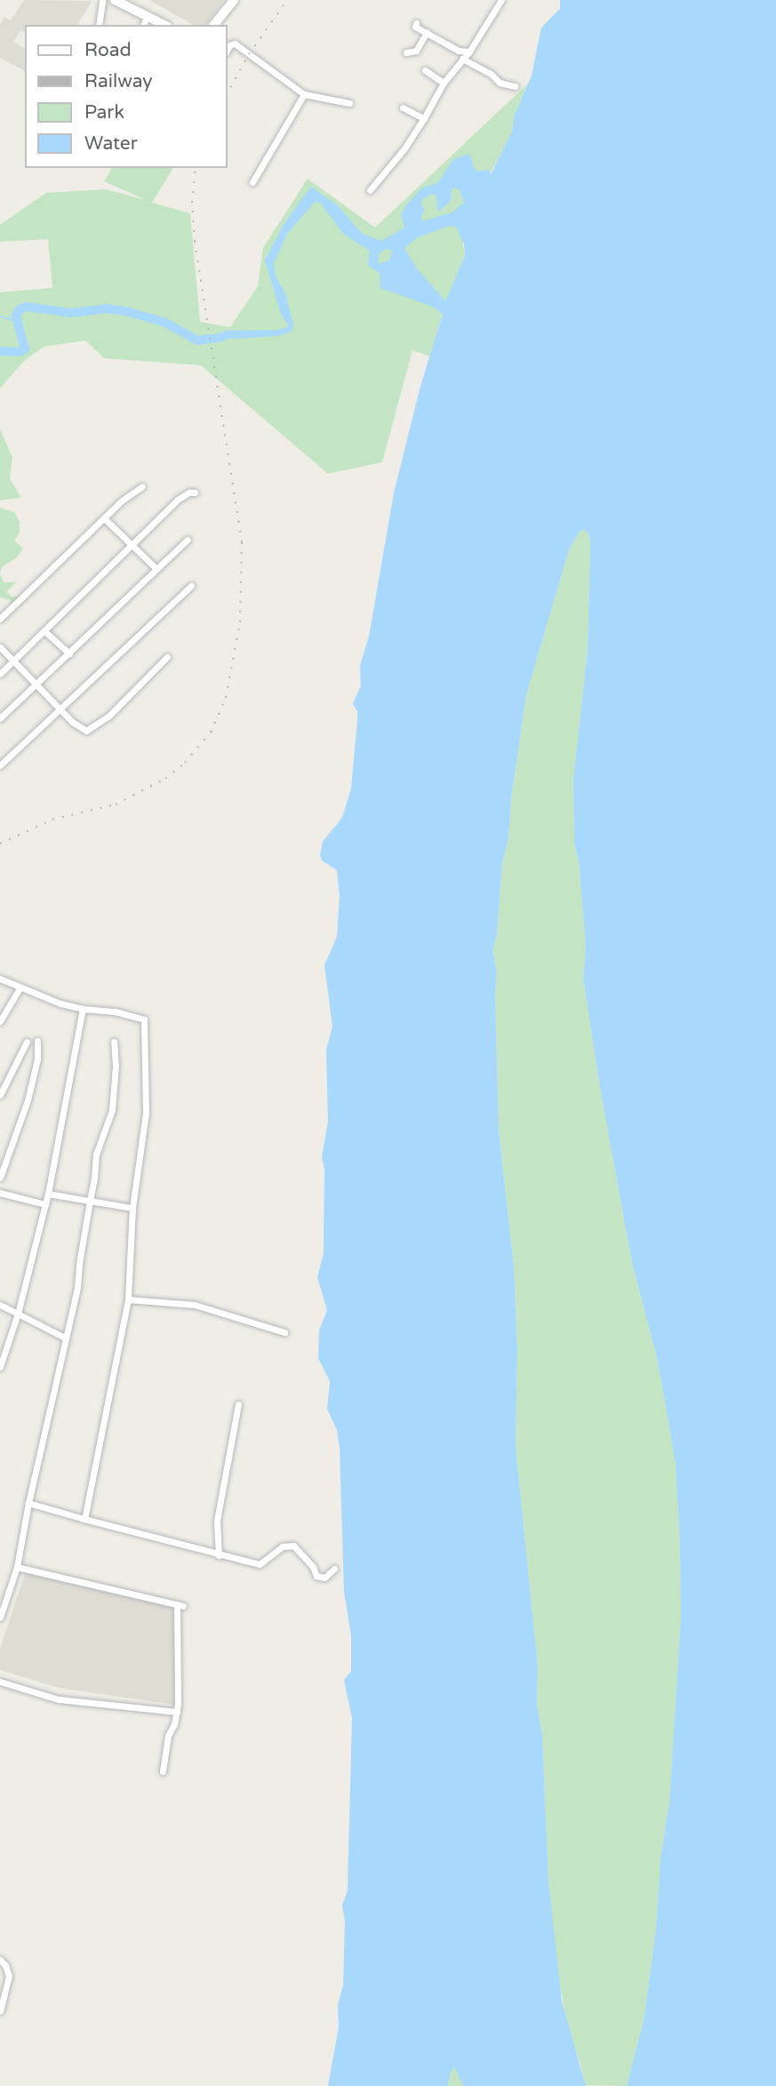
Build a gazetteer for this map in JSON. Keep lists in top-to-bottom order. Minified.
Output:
{"legend":["Road","Railway","Park","Water"]}
